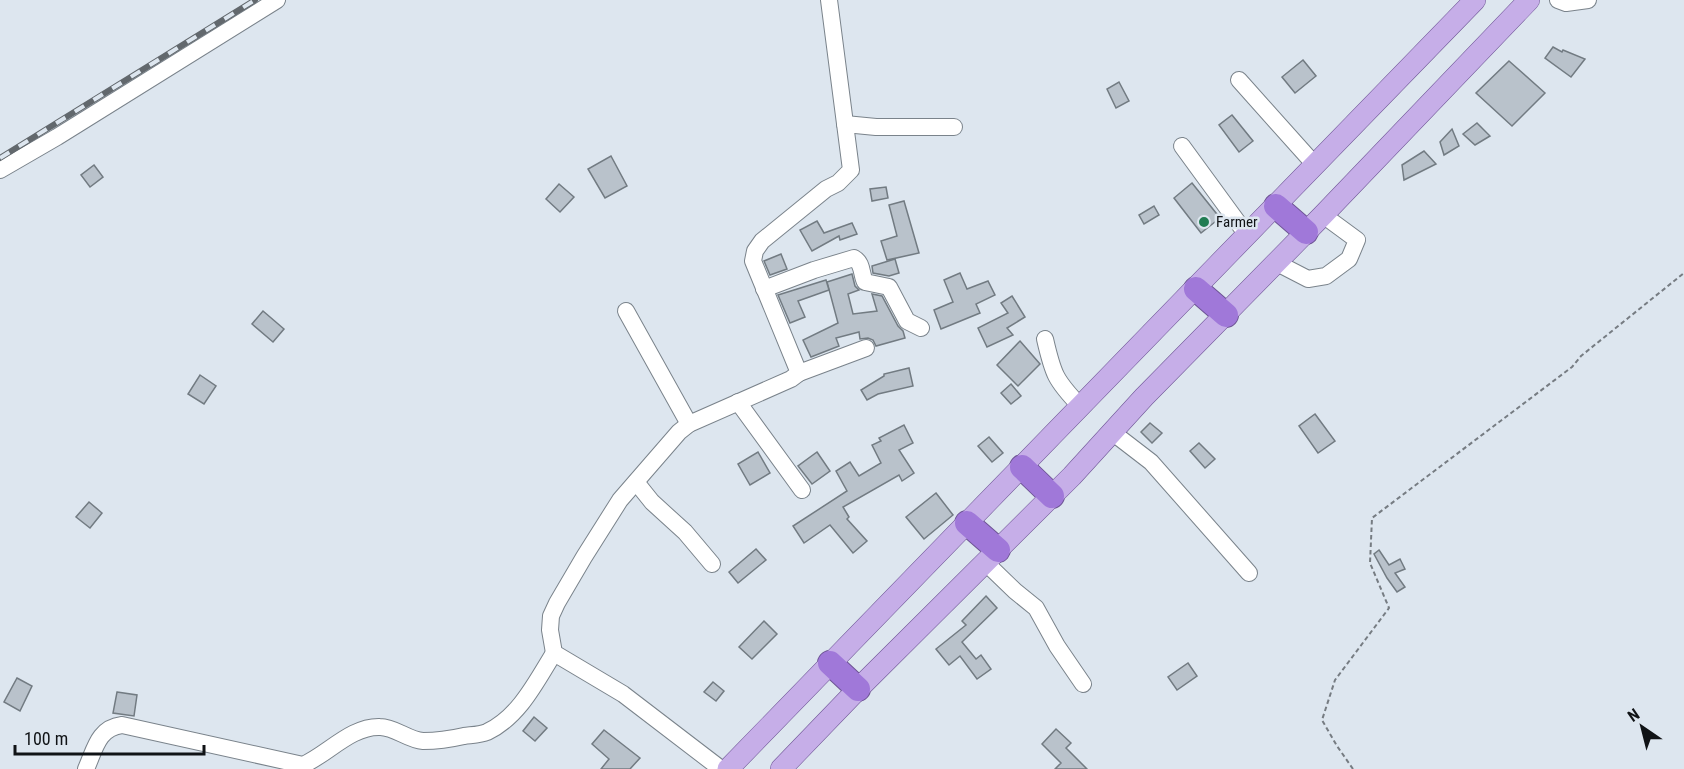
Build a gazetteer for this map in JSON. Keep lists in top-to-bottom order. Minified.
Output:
{"places":["Farmer"],"scale_bar":"100 m","north":"top left"}
